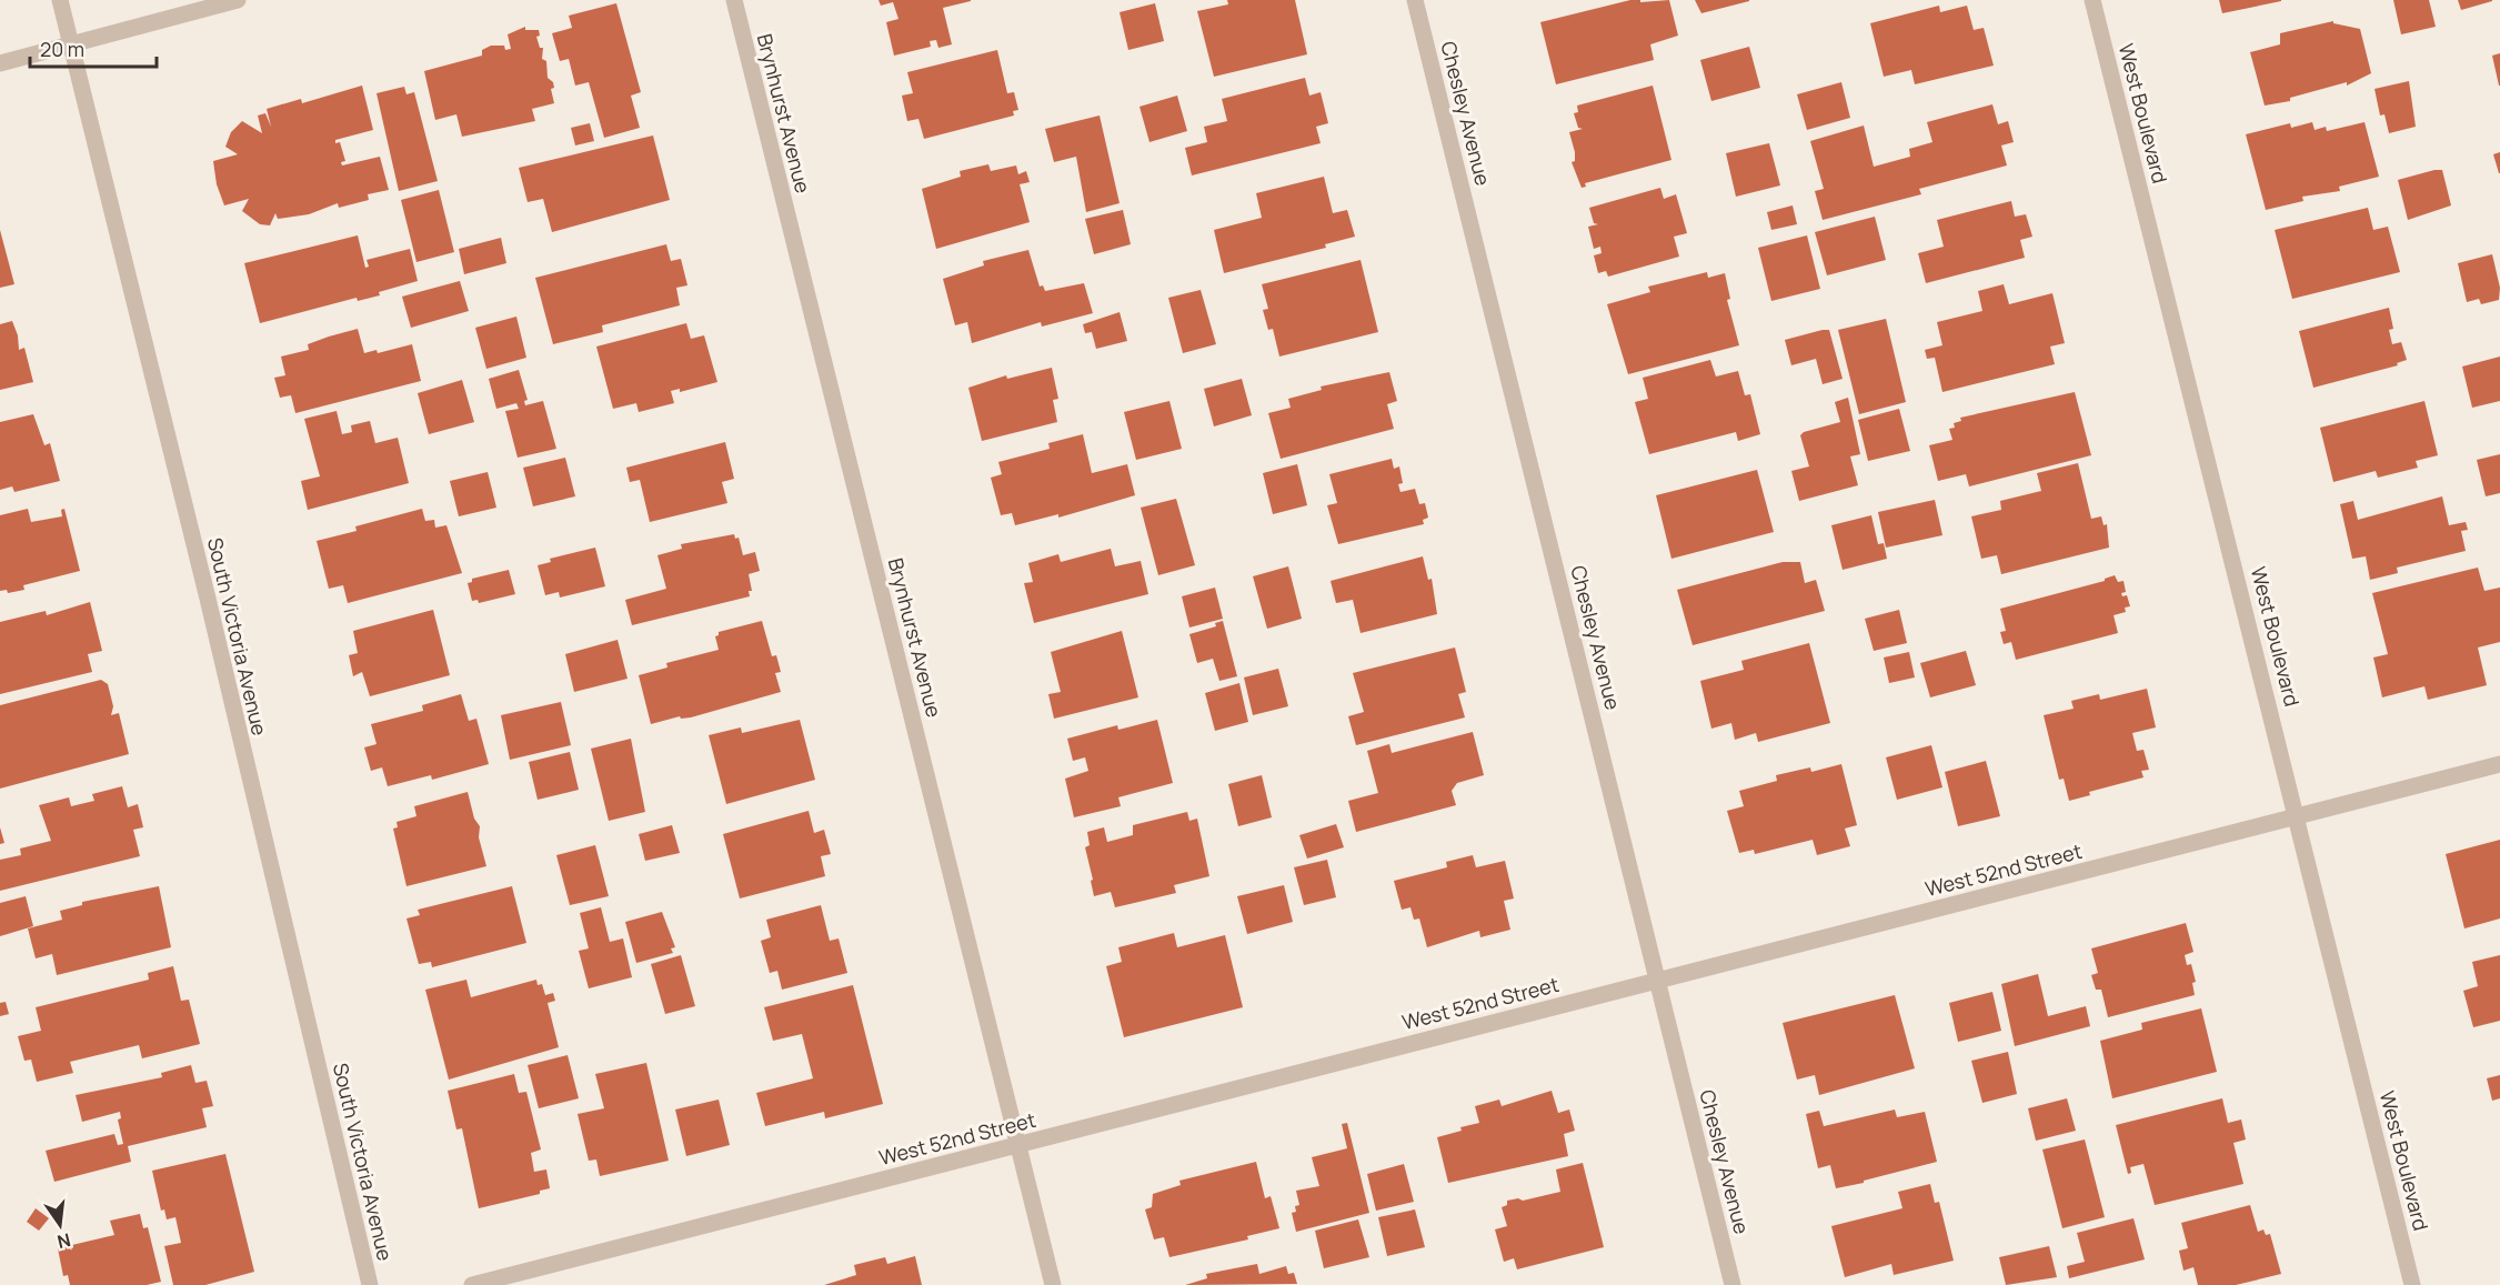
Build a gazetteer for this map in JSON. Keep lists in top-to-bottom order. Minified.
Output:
{"streets":{"street":["Brynhurst Avenue","Chesley Avenue","West Boulevard","South Victoria Avenue","West 52nd Street"]},"crossings":[["Brynhurst Avenue","West 52nd Street"],["Chesley Avenue","West 52nd Street"],["West Boulevard","West 52nd Street"]],"scale_bar":"20 m","north":"bottom"}
